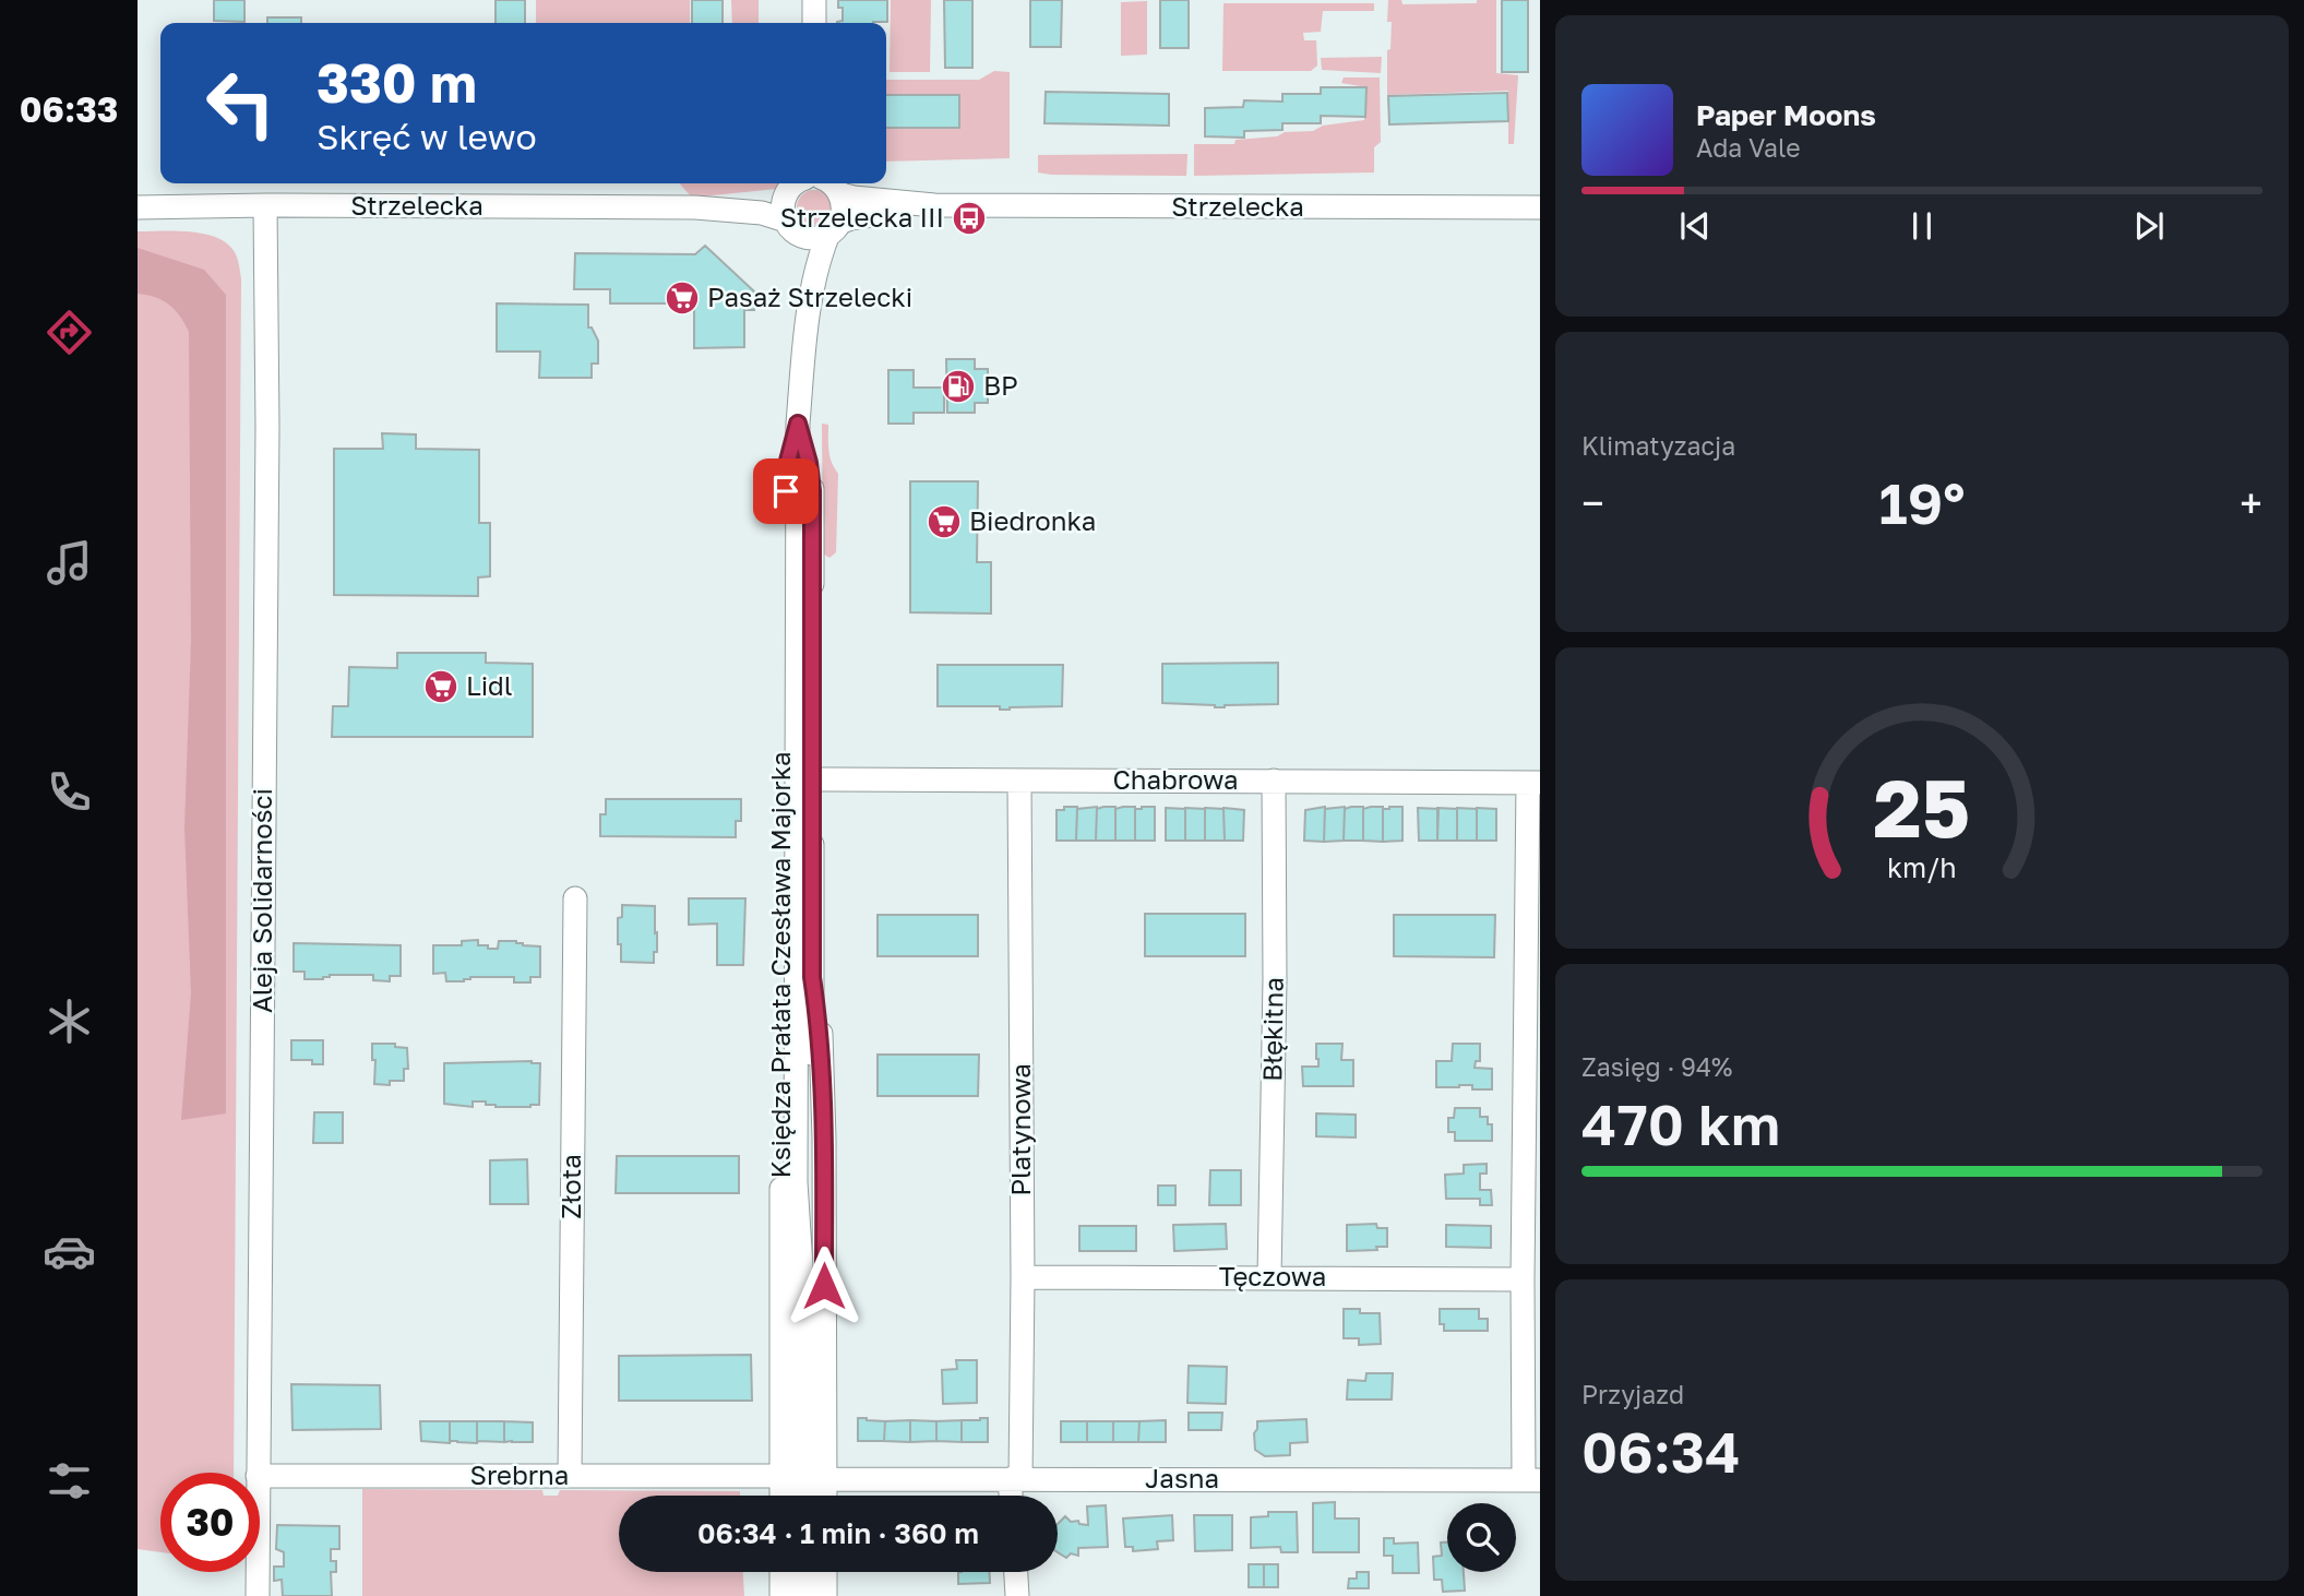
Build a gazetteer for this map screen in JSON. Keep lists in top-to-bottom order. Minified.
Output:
{"streets":{"street":["Strzelecka","Chabrowa","Aleja Solidarności","Księdza Prałata Czesława Majorka","Błękitna","Platynowa","Złota","Tęczowa","Srebrna","Jasna"]},"crossings":[["Strzelecka","Aleja Solidarności"],["Strzelecka","Księdza Prałata Czesława Majorka"],["Chabrowa","Księdza Prałata Czesława Majorka"],["Chabrowa","Błękitna"],["Chabrowa","Platynowa"],["Księdza Prałata Czesława Majorka","Srebrna"],["Księdza Prałata Czesława Majorka","Jasna"],["Błękitna","Tęczowa"],["Platynowa","Tęczowa"],["Platynowa","Jasna"],["Złota","Srebrna"]],"places":{"bus stop":["Strzelecka III"],"supermarket":["Pasaż Strzelecki","Biedronka","Lidl"],"fuel station":["BP"]},"page":{"tabs":"06:33","turn":["330 m","Skręć w lewo"],"song":["Paper Moons","Ada Vale"],"tile":["Klimatyzacja",["Zasięg · 94%","470 km"],["Przyjazd","06:34"]],"heat":["−","19°","+"],"limit":"30","trip":"06:34 · 1 min · 360 m","gauge":["25","km/h"]}}
